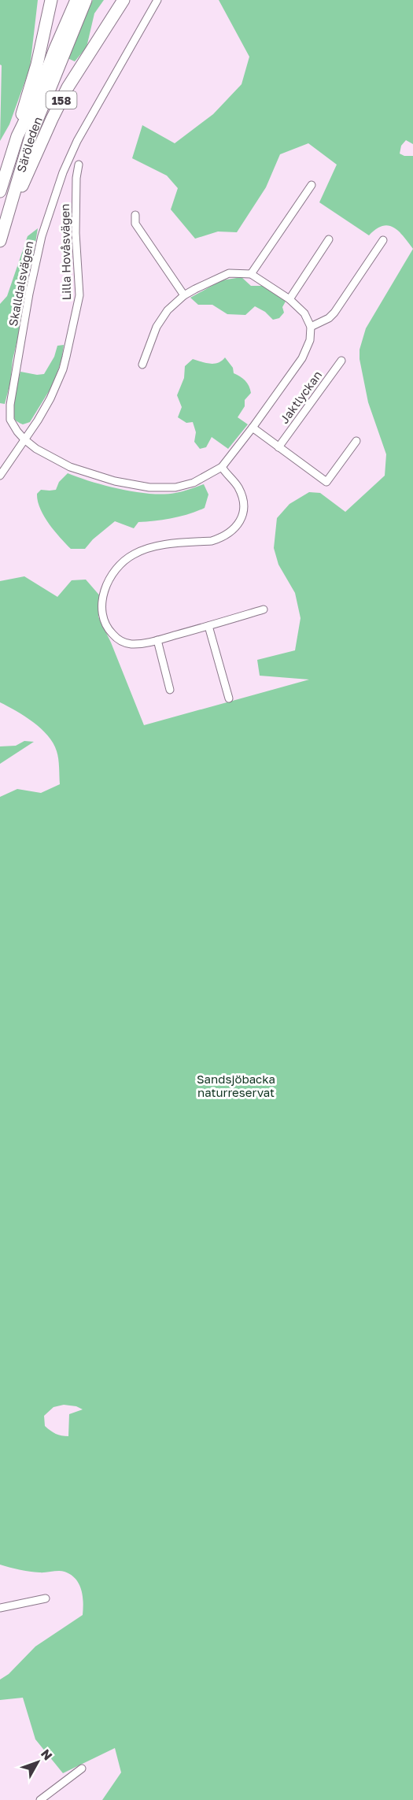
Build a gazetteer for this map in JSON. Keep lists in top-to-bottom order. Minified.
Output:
{"streets":{"main road":["158","Säröleden"],"street":["Lilla Hovåsvägen","Skalldalsvägen","Jaktlyckan"]},"crossings":[["158","Säröleden"],["Lilla Hovåsvägen","Skalldalsvägen"]],"parks":["Sandsjöbacka naturreservat"],"north":"top right"}
